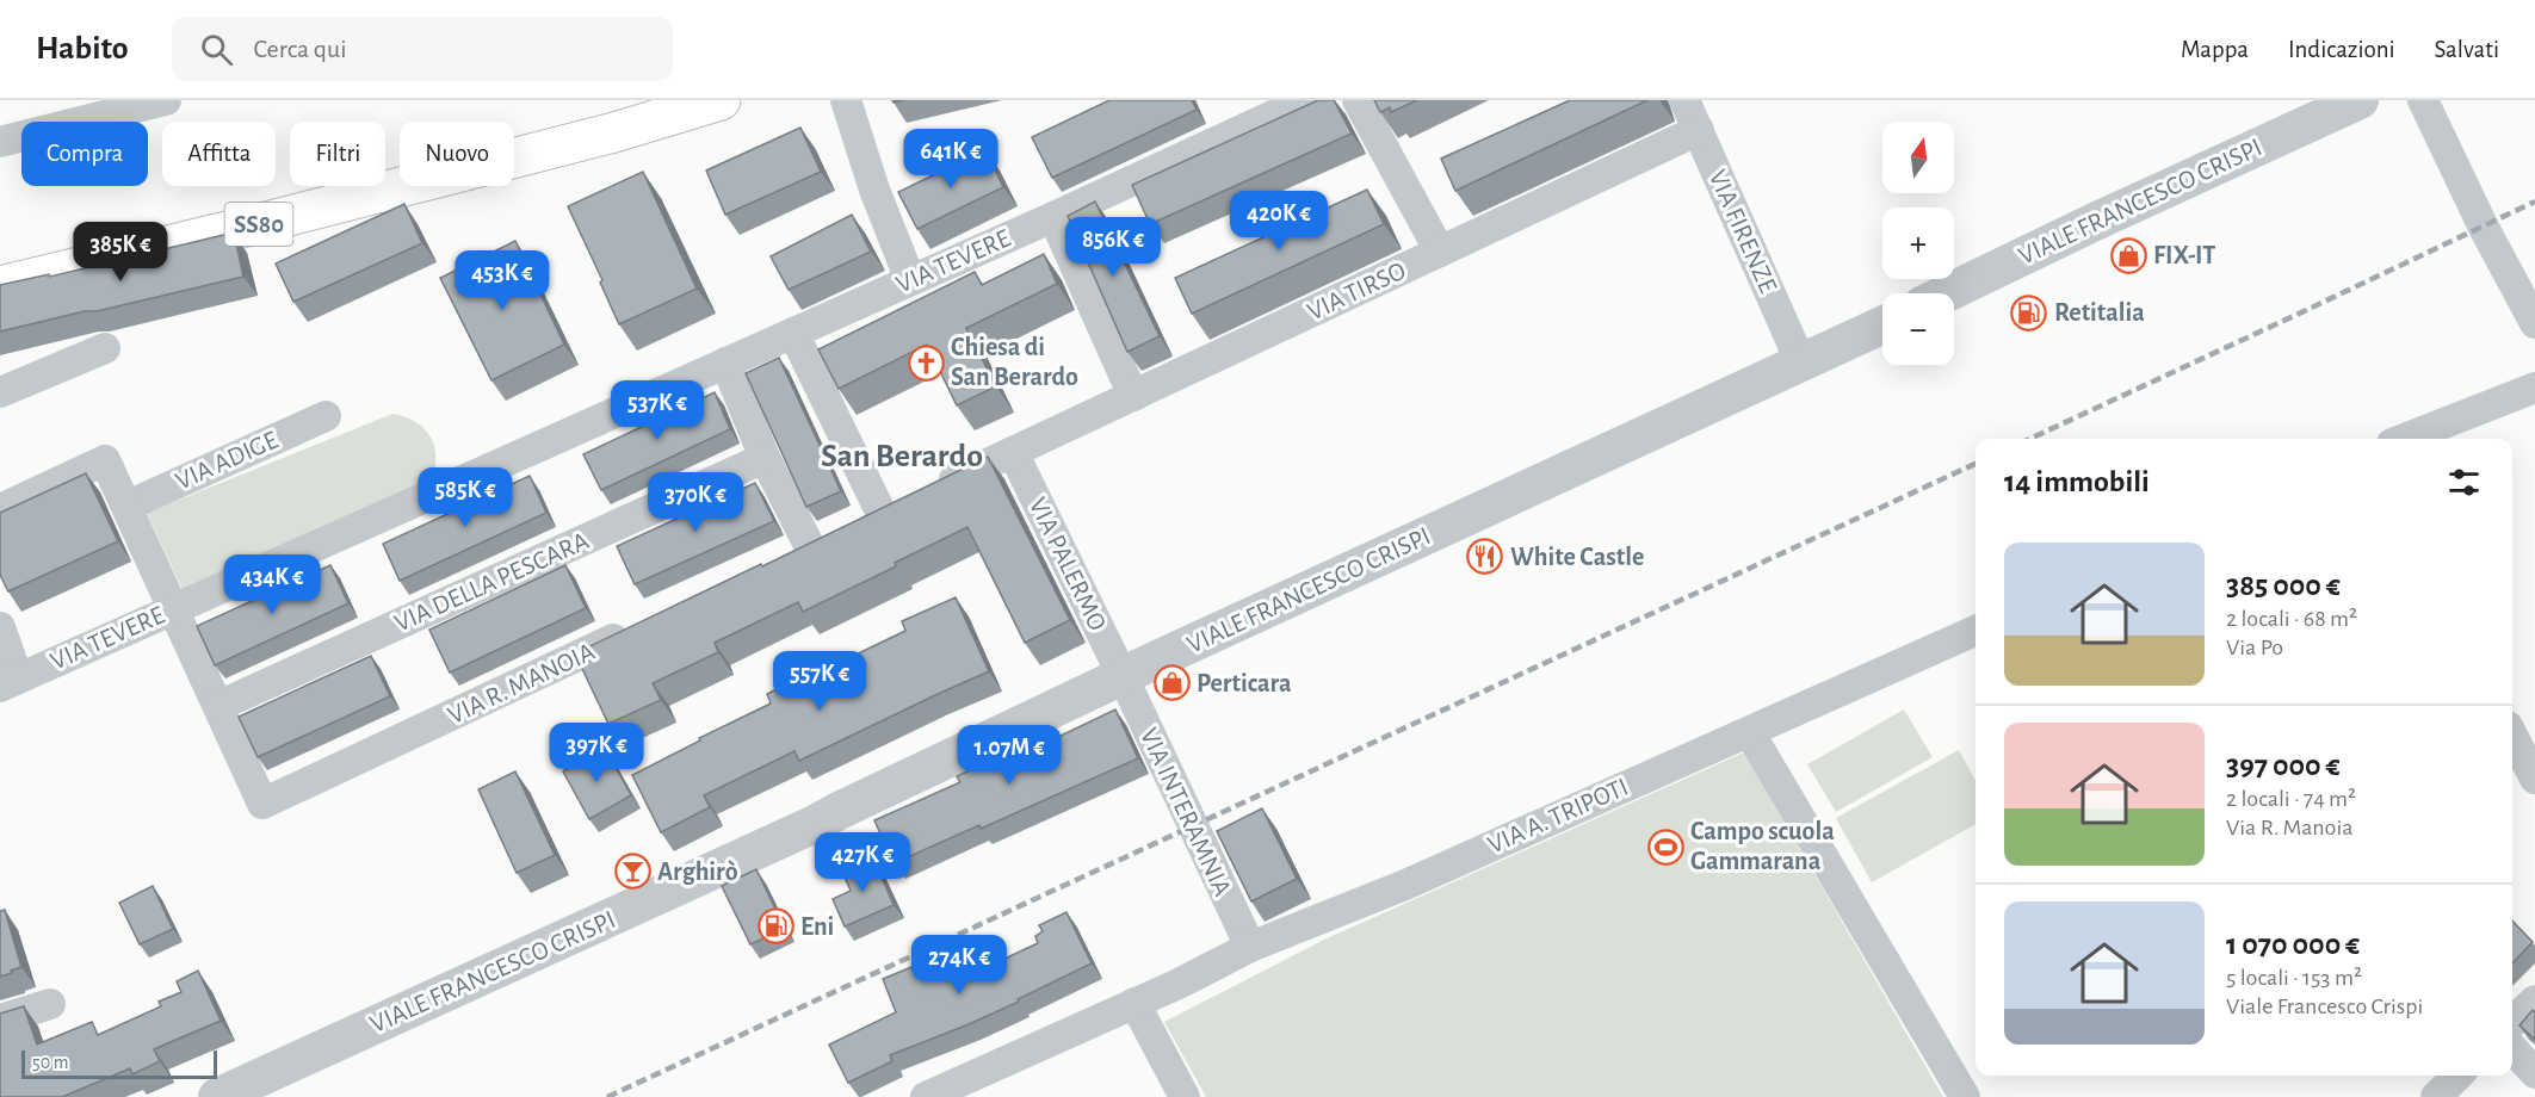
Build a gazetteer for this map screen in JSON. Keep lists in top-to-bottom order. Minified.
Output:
{"streets":{"main road":["SS80"],"street":["VIALE FRANCESCO CRISPI","VIA FIRENZE","VIA TEVERE","VIA TIRSO","VIA ADIGE","VIA PALERMO","VIA DELLA PESCARA","VIA R. MANOIA","VIA INTERAMNIA","VIA A. TRIPOTI"]},"crossings":[["VIALE FRANCESCO CRISPI","VIA FIRENZE"],["VIALE FRANCESCO CRISPI","VIA PALERMO"],["VIALE FRANCESCO CRISPI","VIA INTERAMNIA"],["VIA FIRENZE","VIA TIRSO"],["VIA TEVERE","VIA R. MANOIA"],["VIA TIRSO","VIA PALERMO"],["VIA ADIGE","VIA R. MANOIA"],["VIA PALERMO","VIA INTERAMNIA"],["VIA DELLA PESCARA","VIA R. MANOIA"],["VIA INTERAMNIA","VIA A. TRIPOTI"]],"districts":["San Berardo"],"places":{"shop":["FIX-IT","Perticara"],"fuel station":["Retitalia","Eni"],"church":["Chiesa di San Berardo"],"restaurant":["White Castle"],"sports":["Campo scuola Gammarana"],"bar":["Arghirò"]},"scale_bar":"50 m","north":"top","page":{"header":"Habito","search":"Cerca qui","nav":["Mappa","Indicazioni","Salvati"],"map_buttons":["+","−"],"chip":["Compra","Affitta","Filtri","Nuovo"],"price":["641K €","420K €","856K €","385K €","453K €","537K €","585K €","370K €","434K €","557K €","397K €","1.07M €","427K €","274K €"],"heading":"14 immobili","list":[{"name":"385 000 €","note":"2 locali · 68 m² · Via Po"},{"name":"397 000 €","note":"2 locali · 74 m² · Via R. Manoia"},{"name":"1 070 000 €","note":"5 locali · 153 m² · Viale Francesco Crispi"}],"scale":"50 m"}}
